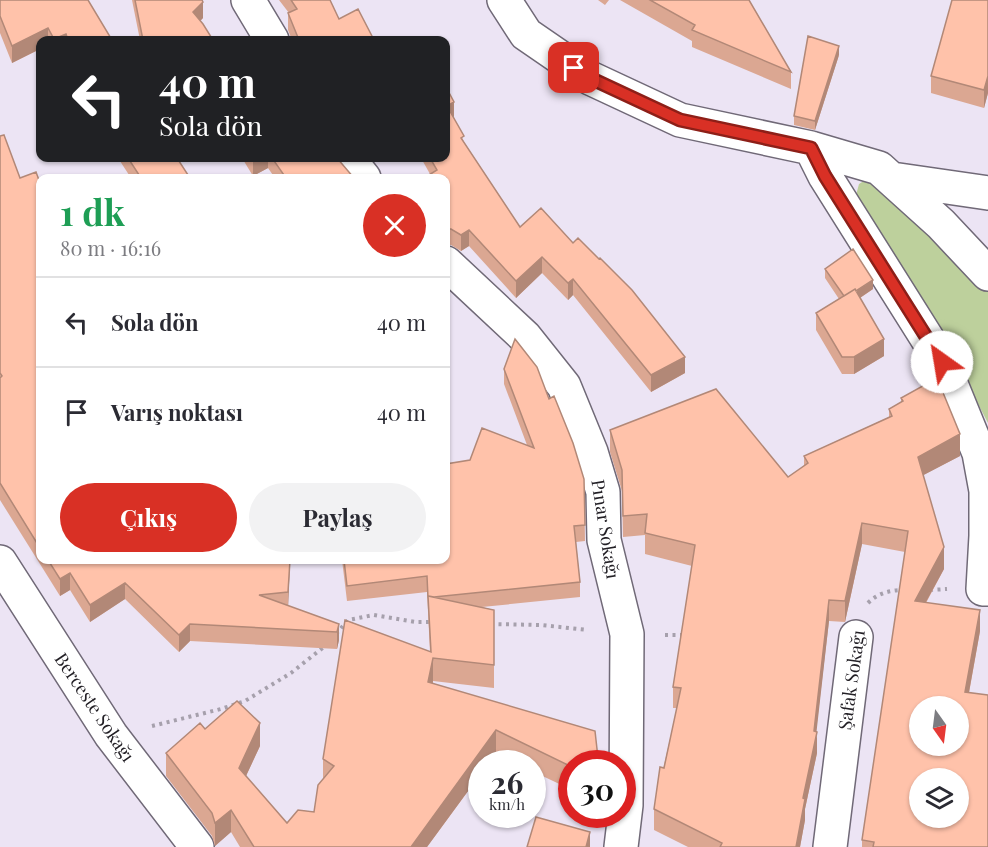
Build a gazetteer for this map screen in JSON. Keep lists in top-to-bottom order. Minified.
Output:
{"streets":{"street":["Pınar Sokağı","Şafak Sokağı","Berceste Sokağı"]},"north":"bottom","page":{"turn":["40 m","Sola dön"],"heading":["1 dk","80 m · 16:16"],"list":[{"name":"Sola dön","value":"40 m"},{"name":"Varış noktası","value":"40 m"}],"buttons":["Çıkış","Paylaş"],"speed":"26 km/h","limit":"30"}}
